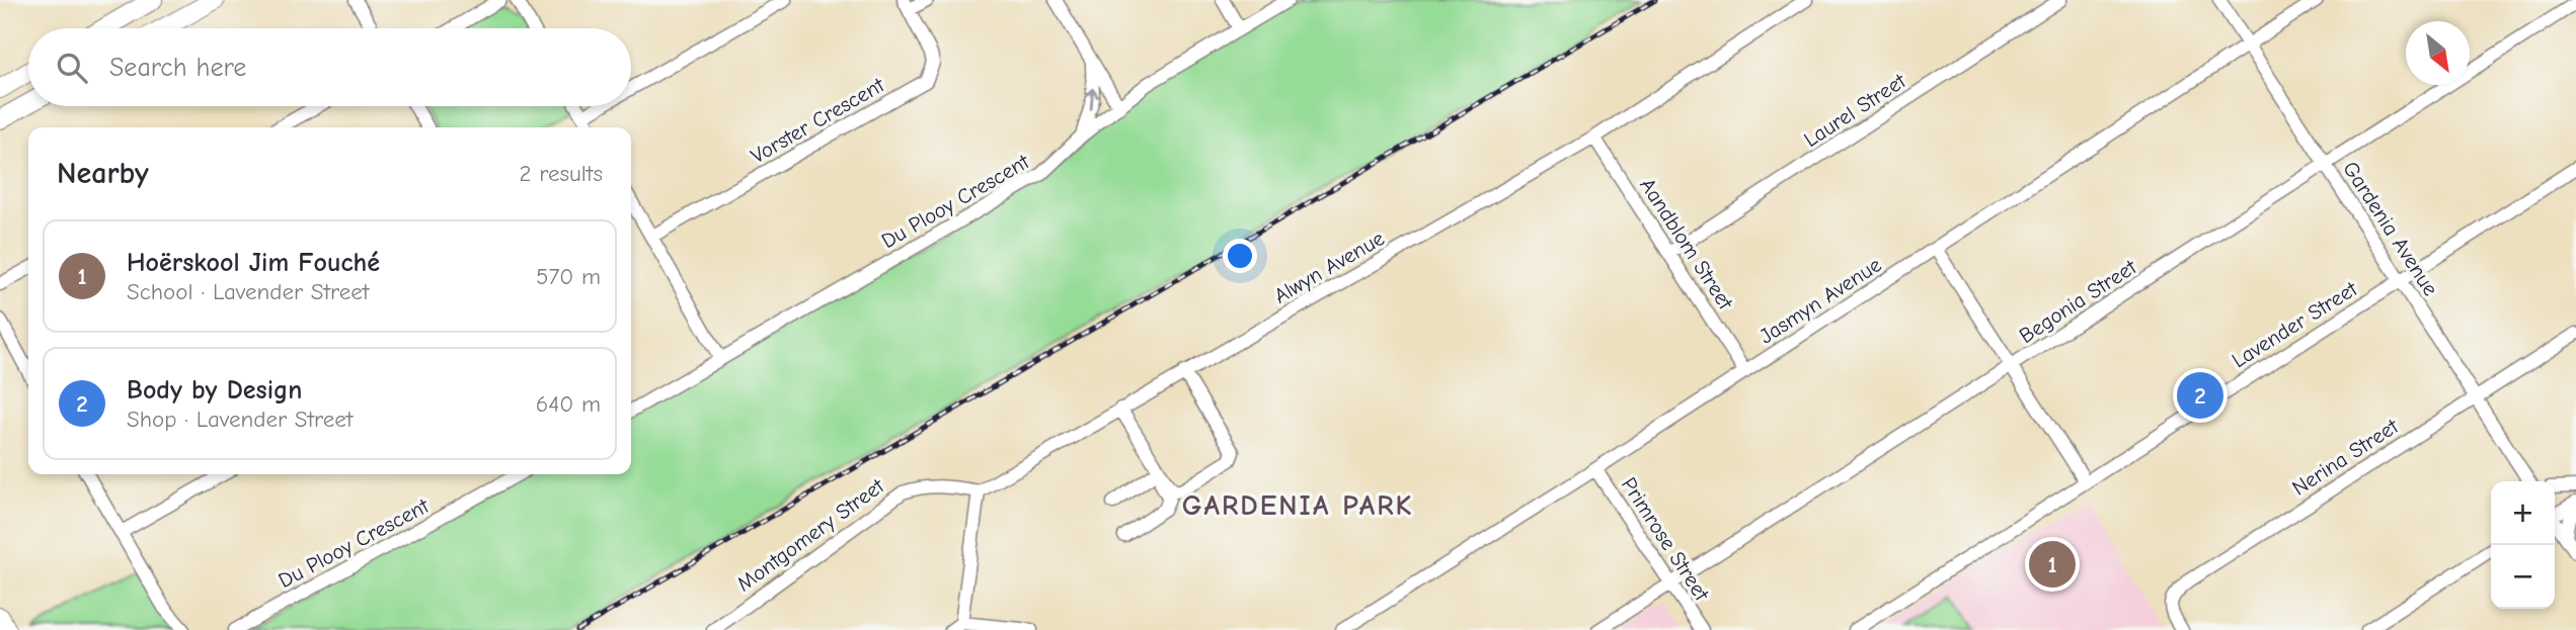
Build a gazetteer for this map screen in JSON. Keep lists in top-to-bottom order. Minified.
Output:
{"streets":{"street":["Laurel Street","Vorster Crescent","Du Plooy Crescent","Gardenia Avenue","Aandblom Street","Alwyn Avenue","Jasmyn Avenue","Begonia Street","Lavender Street","Nerina Street","Montgomery Street","Primrose Street"]},"crossings":[["Laurel Street","Aandblom Street"],["Gardenia Avenue","Jasmyn Avenue"],["Gardenia Avenue","Begonia Street"],["Gardenia Avenue","Lavender Street"],["Gardenia Avenue","Nerina Street"],["Aandblom Street","Alwyn Avenue"],["Aandblom Street","Jasmyn Avenue"],["Alwyn Avenue","Montgomery Street"],["Jasmyn Avenue","Primrose Street"],["Begonia Street","Primrose Street"]],"districts":["GARDENIA PARK"],"north":"bottom right","page":{"search":"Search here","heading":["Nearby","2 results"],"list":[{"mark":"1","name":"Hoërskool Jim Fouché","note":"School · Lavender Street","value":"570 m"},{"mark":"2","name":"Body by Design","note":"Shop · Lavender Street","value":"640 m"}],"pins":["2","1"],"map_buttons":["+","−"]}}
